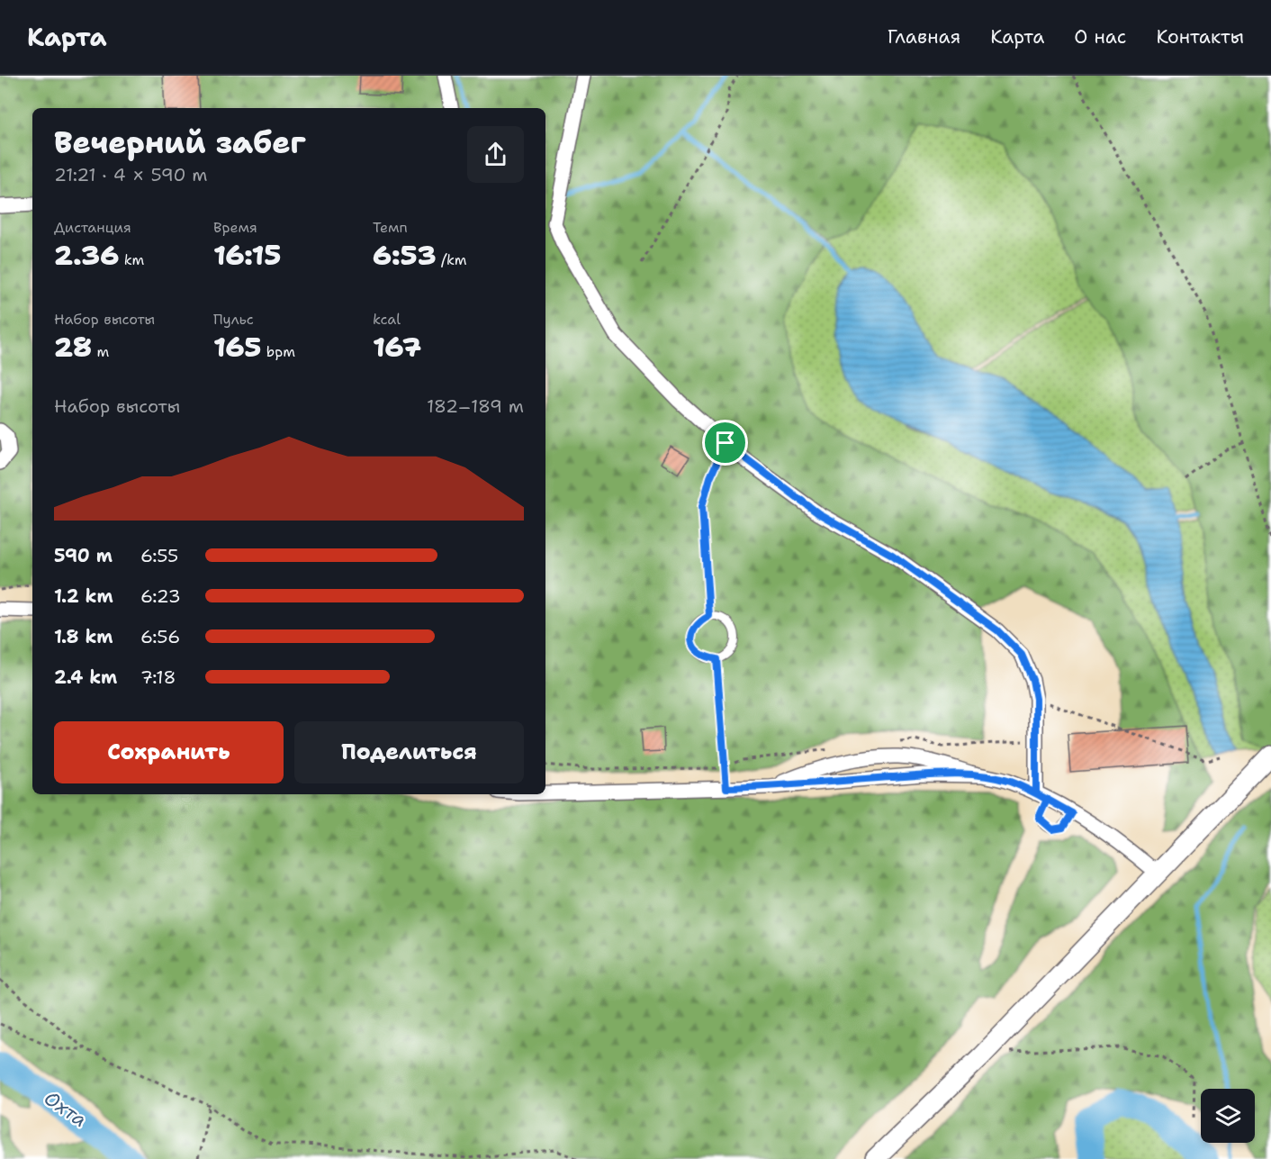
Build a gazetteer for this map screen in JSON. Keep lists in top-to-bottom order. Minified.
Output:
{"water":["Охта"],"page":{"header":"Карта","nav":["Главная","Карта","О нас","Контакты"],"heading":["Вечерний забег","21:21 · 4 × 590 m"],"stats":[["Дистанция","2.36 km"],["Время","16:15"],["Темп","6:53 /km"],["Набор высоты","28 m"],["Пульс","165 bpm"],["kcal","167"]],"chart":["Набор высоты","182–189 m"],"list":[{"name":"590 m","note":"6:55"},{"name":"1.2 km","note":"6:23"},{"name":"1.8 km","note":"6:56"},{"name":"2.4 km","note":"7:18"}],"buttons":["Сохранить","Поделиться"]}}
